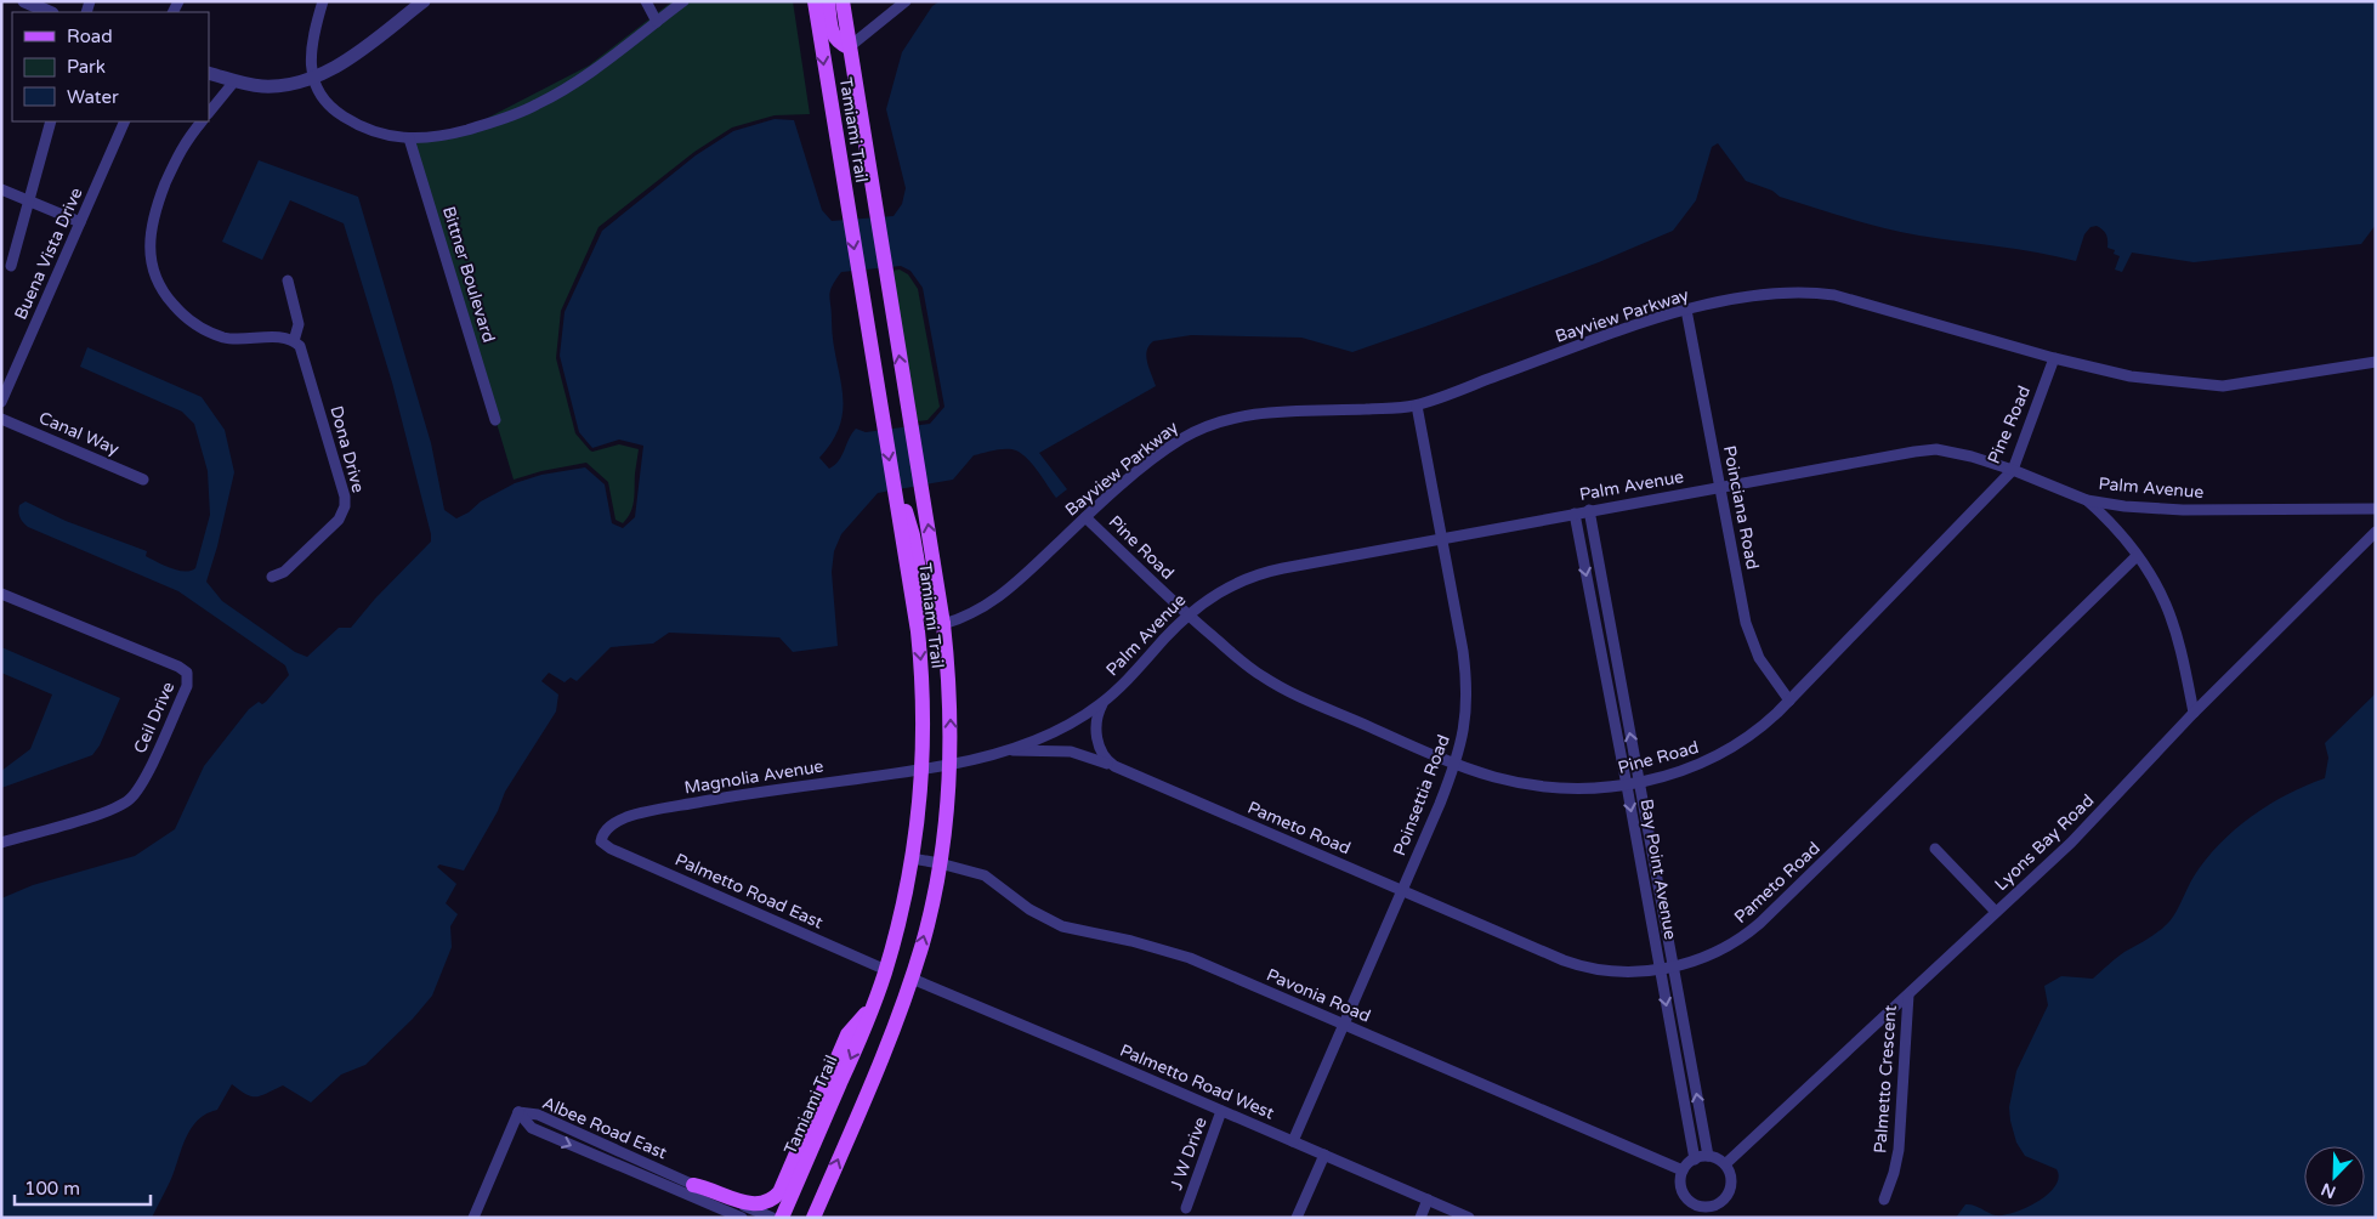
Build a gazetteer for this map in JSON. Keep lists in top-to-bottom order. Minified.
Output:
{"streets":{"main road":["Tamiami Trail"],"street":["Buena Vista Drive","Bittner Boulevard","Bayview Parkway","Pine Road","Canal Way","Dona Drive","Palm Avenue","Poinciana Road","Ceil Drive","Magnolia Avenue","Poinsettia Road","Pameto Road","Lyons Bay Road","Bay Point Avenue","Palmetto Road East","Pavonia Road","Palmetto Crescent","Palmetto Road West","Albee Road East","J W Drive"]},"crossings":[["Tamiami Trail","Bayview Parkway"],["Tamiami Trail","Palm Avenue"],["Tamiami Trail","Magnolia Avenue"],["Tamiami Trail","Palmetto Road East"],["Tamiami Trail","Pavonia Road"],["Tamiami Trail","Palmetto Road West"],["Bayview Parkway","Pine Road"],["Bayview Parkway","Poinciana Road"],["Bayview Parkway","Poinsettia Road"],["Pine Road","Palm Avenue"],["Pine Road","Poinciana Road"],["Pine Road","Poinsettia Road"],["Pine Road","Bay Point Avenue"],["Palm Avenue","Poinciana Road"],["Palm Avenue","Magnolia Avenue"],["Palm Avenue","Poinsettia Road"],["Palm Avenue","Pameto Road"],["Palm Avenue","Bay Point Avenue"],["Magnolia Avenue","Palmetto Road East"],["Poinsettia Road","Pameto Road"],["Poinsettia Road","Pavonia Road"],["Poinsettia Road","Palmetto Road West"],["Pameto Road","Bay Point Avenue"],["Lyons Bay Road","Bay Point Avenue"],["Lyons Bay Road","Pavonia Road"],["Lyons Bay Road","Palmetto Crescent"],["Bay Point Avenue","Pavonia Road"],["Palmetto Road West","J W Drive"]],"legend":["Road","Park","Water"],"scale_bar":"100 m","north":"bottom left"}
